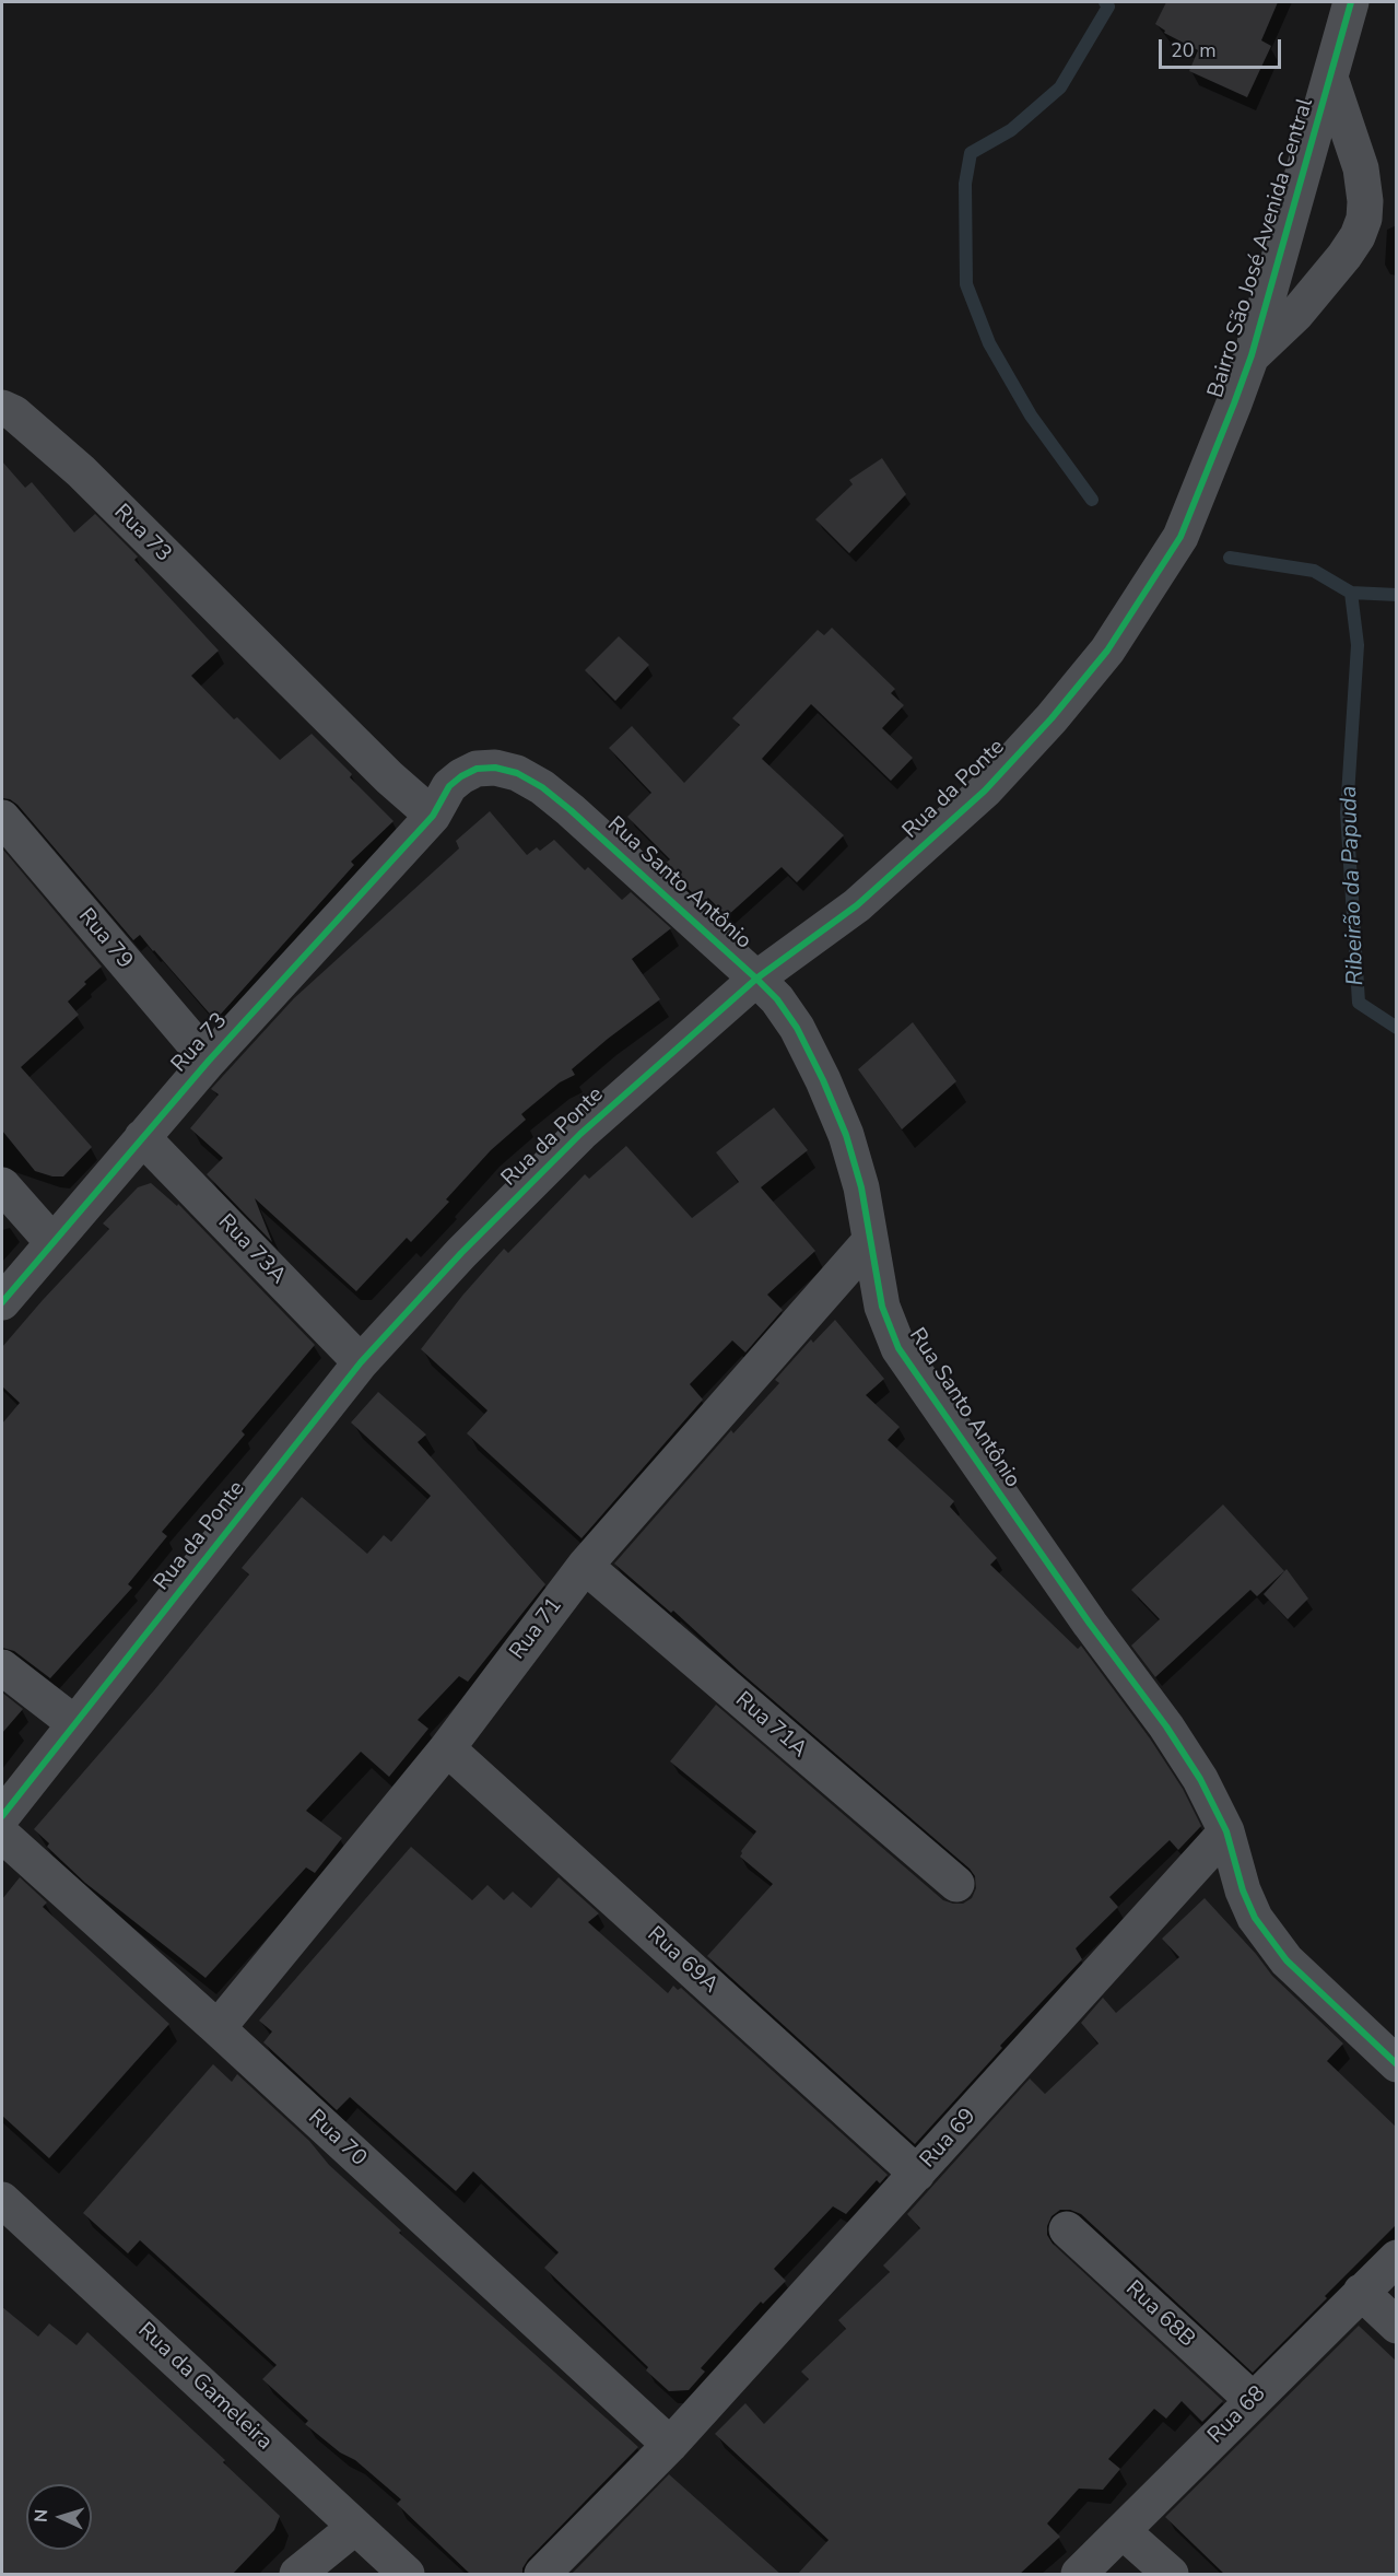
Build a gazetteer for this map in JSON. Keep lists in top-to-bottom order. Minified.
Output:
{"streets":{"street":["Bairro São José Avenida Central","Rua 73","Rua da Ponte","Rua Santo Antônio","Rua 79","Rua 73A","Rua 71","Rua 71A","Rua 69A","Rua 70","Rua 69","Rua 68B","Rua da Gameleira","Rua 68"]},"crossings":[["Bairro São José Avenida Central","Rua da Ponte"],["Rua 73","Rua Santo Antônio"],["Rua 73","Rua 79"],["Rua 73","Rua 73A"],["Rua da Ponte","Rua Santo Antônio"],["Rua da Ponte","Rua 73A"],["Rua Santo Antônio","Rua 71"],["Rua Santo Antônio","Rua 69"],["Rua 71","Rua 71A"],["Rua 71","Rua 69A"],["Rua 71","Rua 70"],["Rua 69A","Rua 69"],["Rua 70","Rua 69"],["Rua 68B","Rua 68"]],"water":["Ribeirão da Papuda"],"scale_bar":"20 m","north":"left"}
